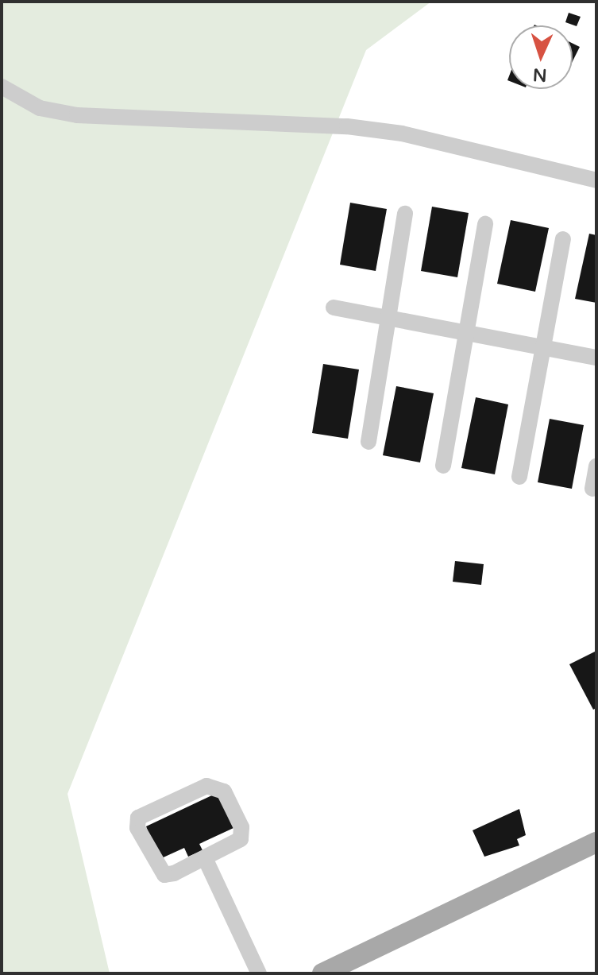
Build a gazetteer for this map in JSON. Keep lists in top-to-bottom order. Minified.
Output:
{"north":"bottom"}
